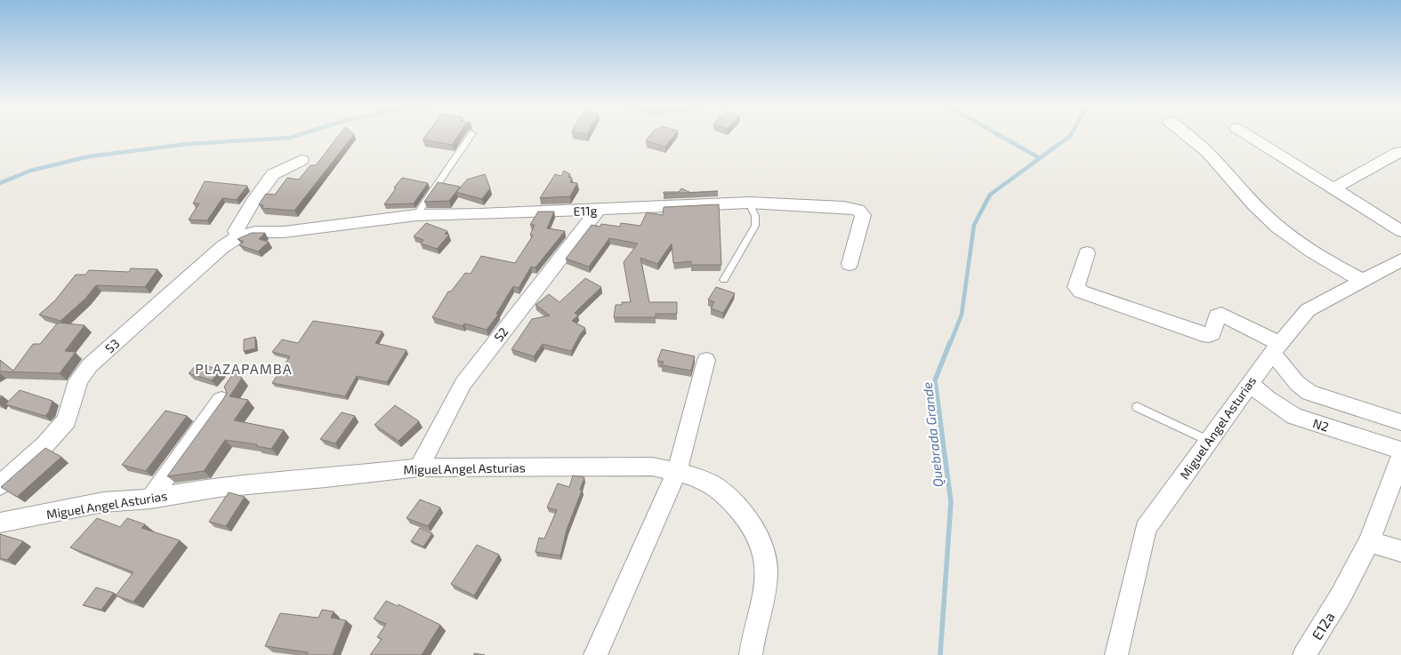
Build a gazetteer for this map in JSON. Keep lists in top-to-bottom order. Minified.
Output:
{"streets":{"street":["E11g","S2","S3","N2","Miguel Angel Asturias","E12a"]},"crossings":[["E11g","S2"],["E11g","S3"],["S2","Miguel Angel Asturias"],["N2","Miguel Angel Asturias"]],"districts":["PLAZAPAMBA"],"water":["Quebrada Grande"]}
